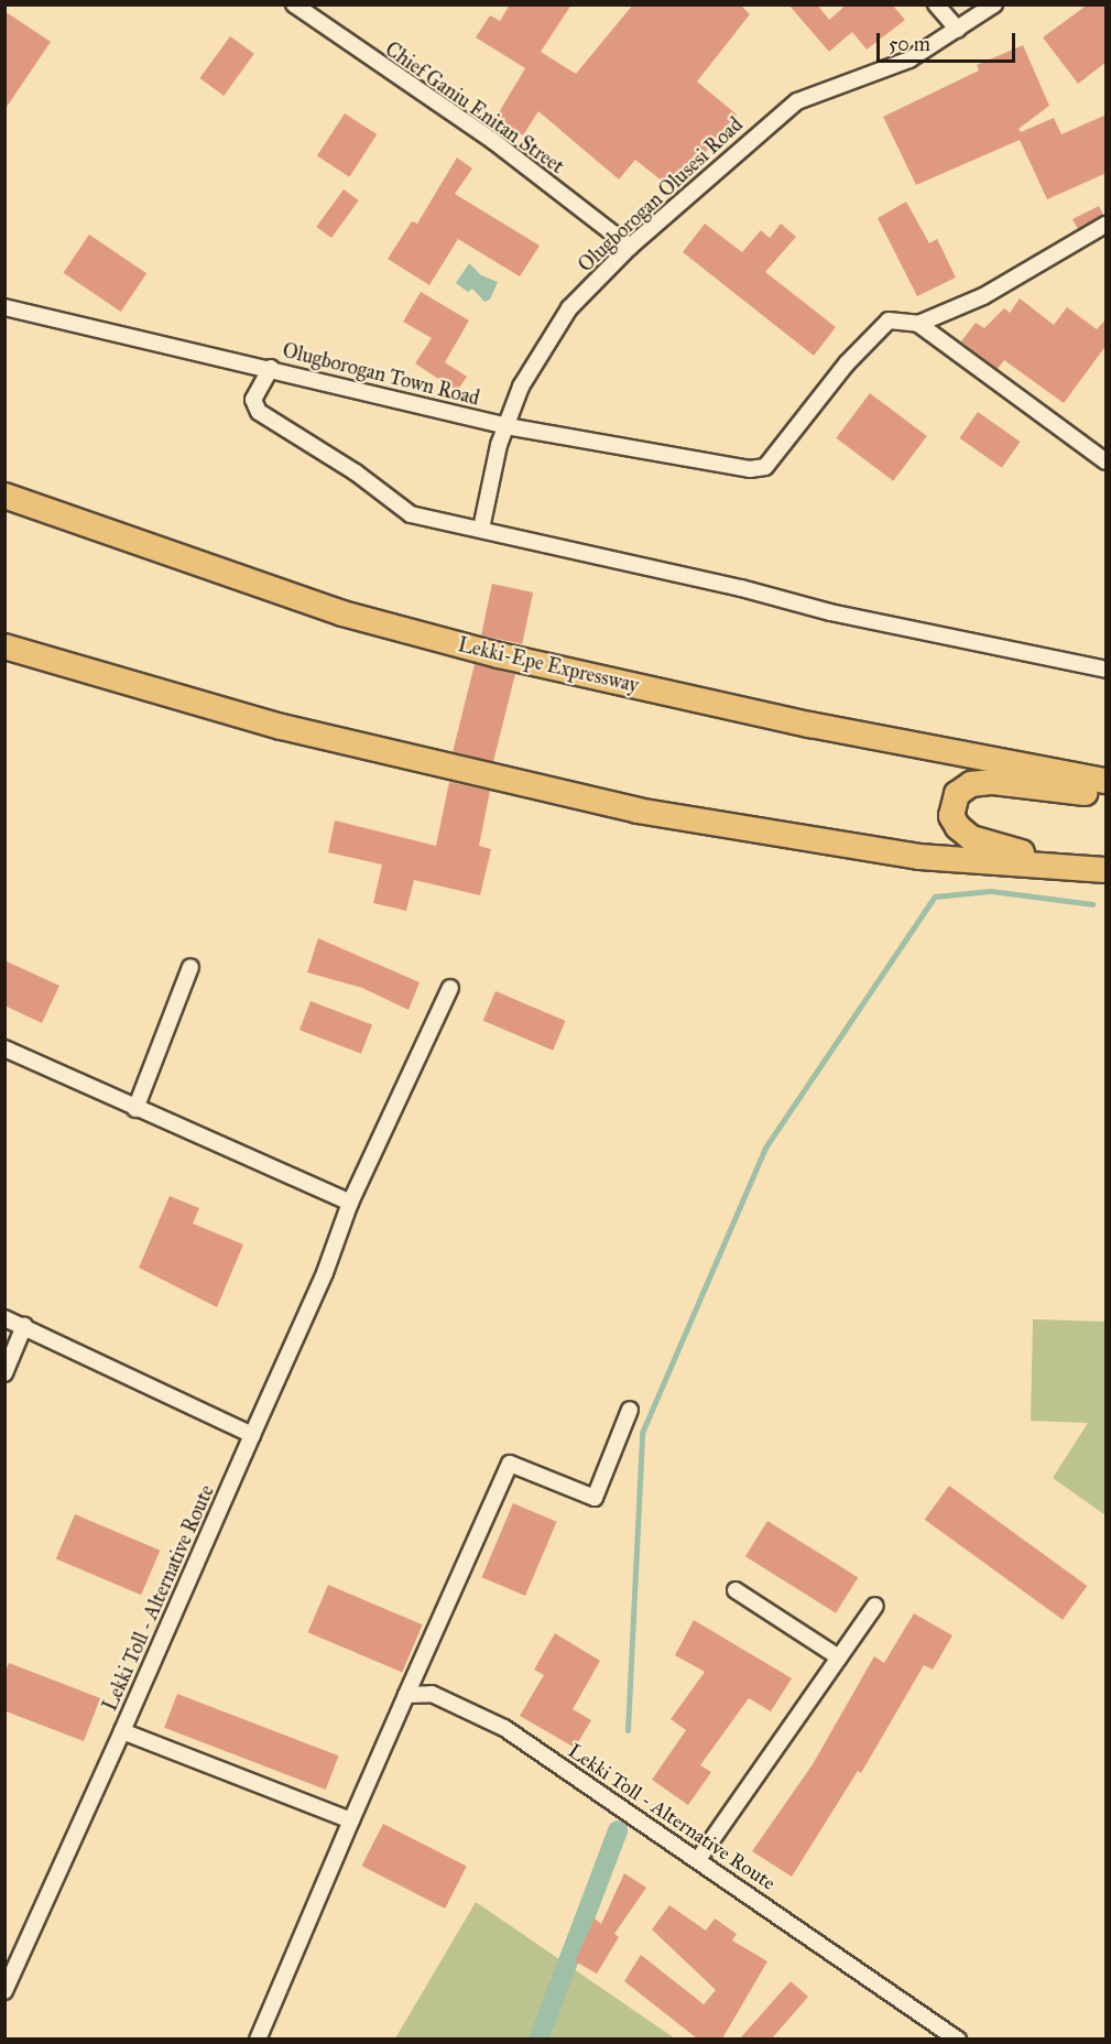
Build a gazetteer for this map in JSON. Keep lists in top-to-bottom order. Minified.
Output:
{"streets":{"highway":["Lekki-Epe Expressway"],"street":["Chief Ganiu Enitan Street","Olugborogan Olusesi Road","Olugborogan Town Road","Lekki Toll - Alternative Route"]},"crossings":[["Chief Ganiu Enitan Street","Olugborogan Olusesi Road"],["Olugborogan Olusesi Road","Olugborogan Town Road"]],"scale_bar":"50 m"}
